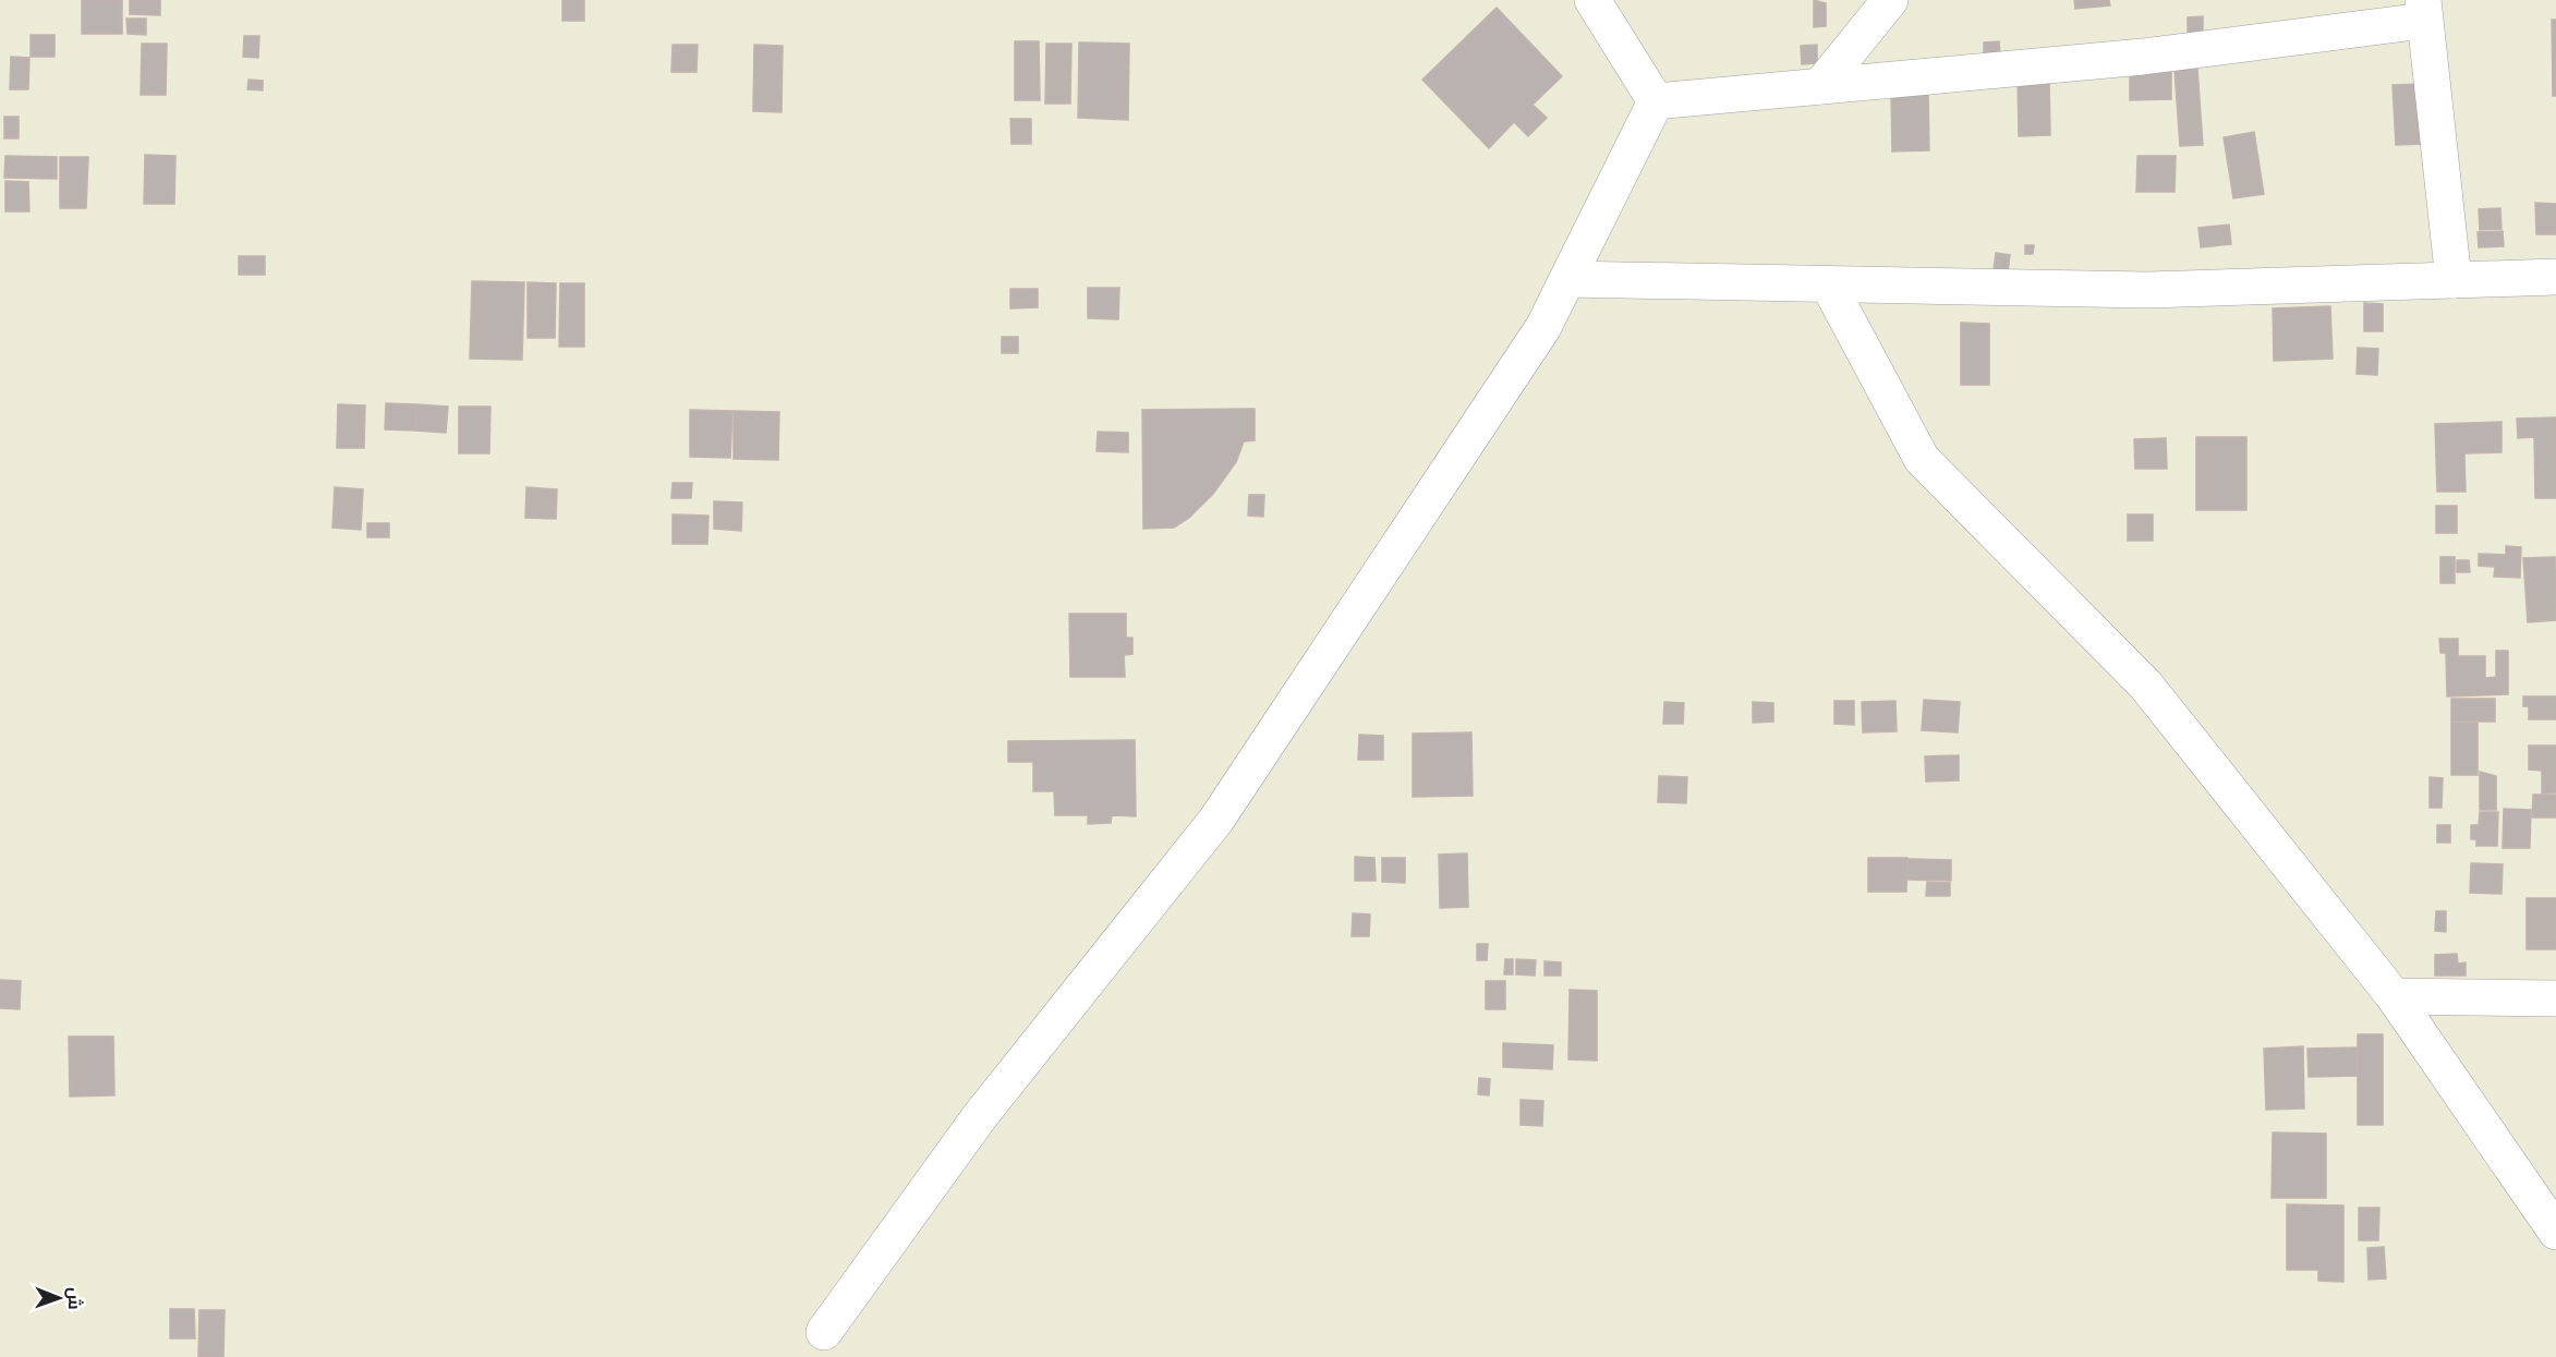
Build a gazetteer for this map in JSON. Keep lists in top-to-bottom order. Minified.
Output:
{"north":"right"}
